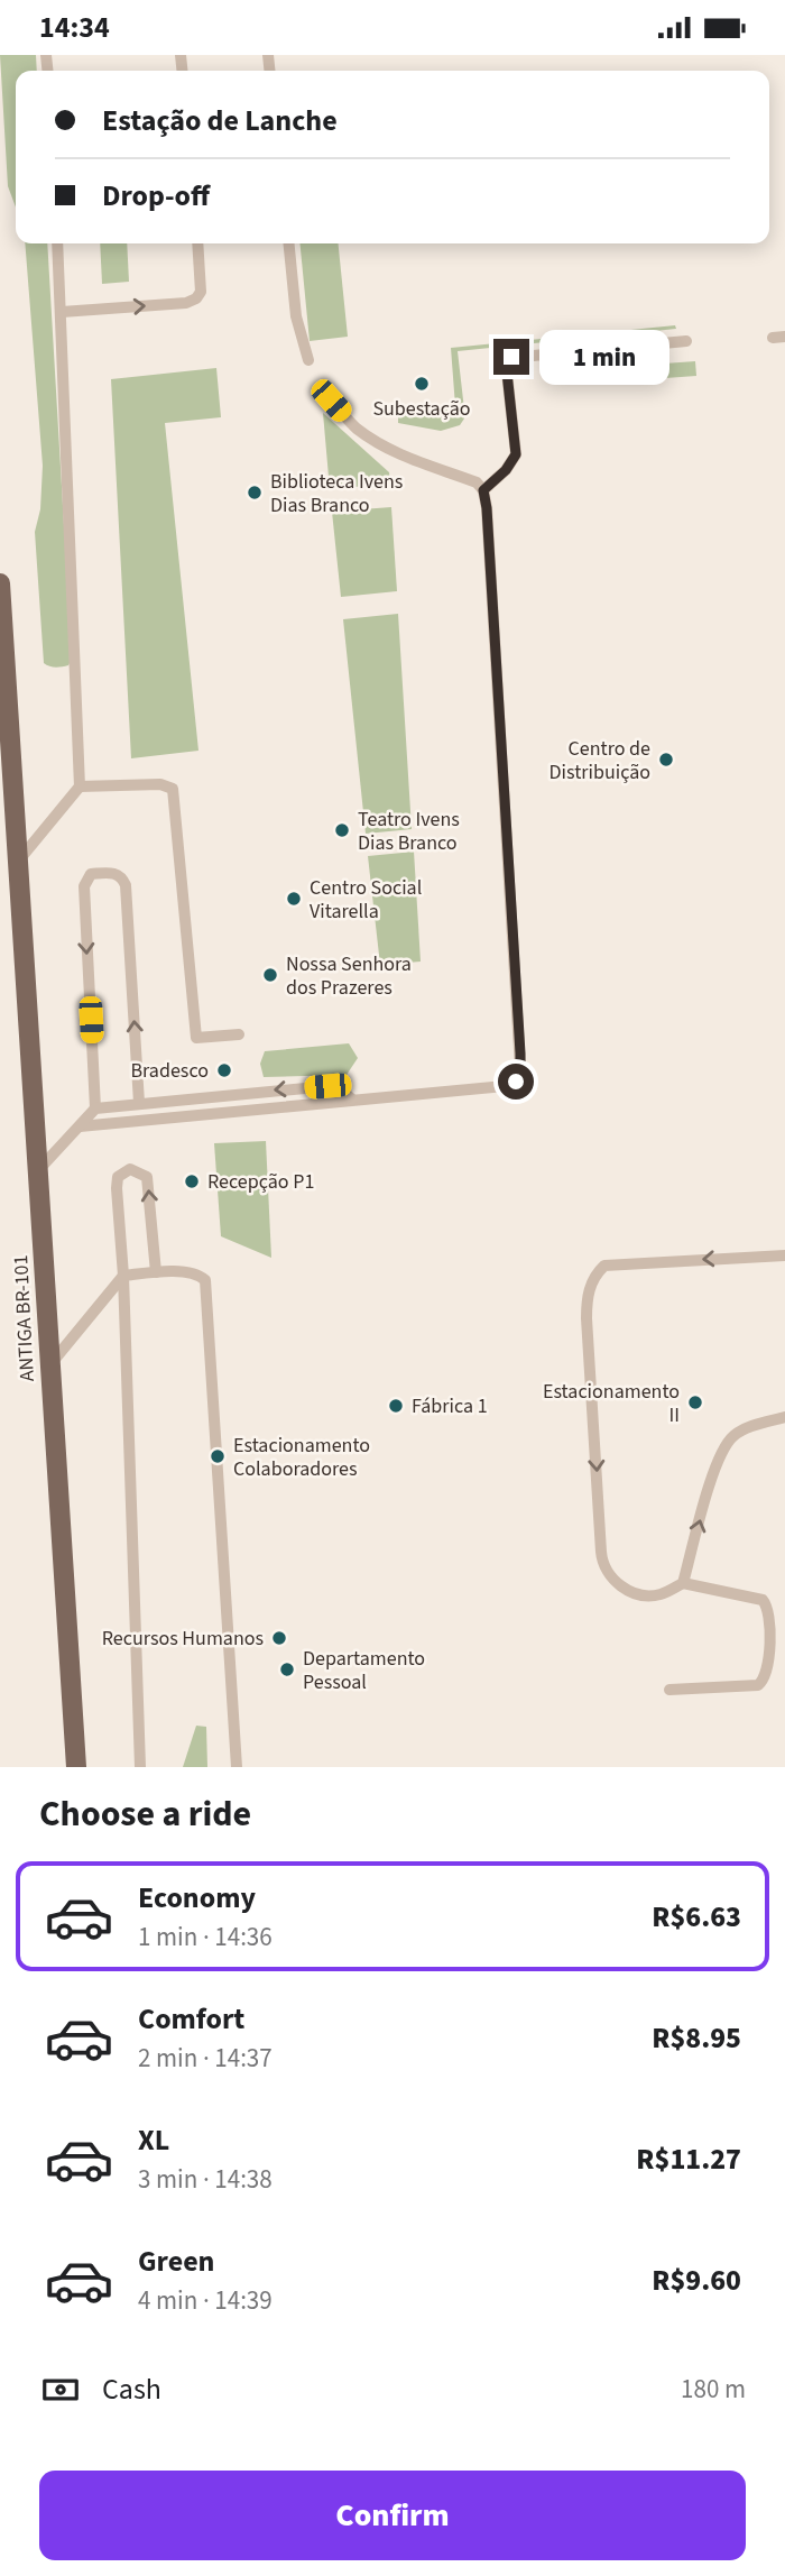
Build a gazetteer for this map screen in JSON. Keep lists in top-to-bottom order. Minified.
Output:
{"streets":{"main road":["ANTIGA BR-101"]},"places":["Subestação","Biblioteca Ivens Dias Branco","Centro de Distribuição","Teatro Ivens Dias Branco","Centro Social Vitarella","Nossa Senhora dos Prazeres","Bradesco","Recepção P1","Estacionamento II","Fábrica 1","Estacionamento Colaboradores","Recursos Humanos","Departamento Pessoal"],"page":{"status":"14:34","banner":["Estação de Lanche","Drop-off"],"bubble":"1 min","heading":"Choose a ride","list":[{"name":"Economy","note":"1 min · 14:36","value":"R$6.63"},{"name":"Comfort","note":"2 min · 14:37","value":"R$8.95"},{"name":"XL","note":"3 min · 14:38","value":"R$11.27"},{"name":"Green","note":"4 min · 14:39","value":"R$9.60"}],"pay":["Cash","180 m"],"buttons":"Confirm"}}
